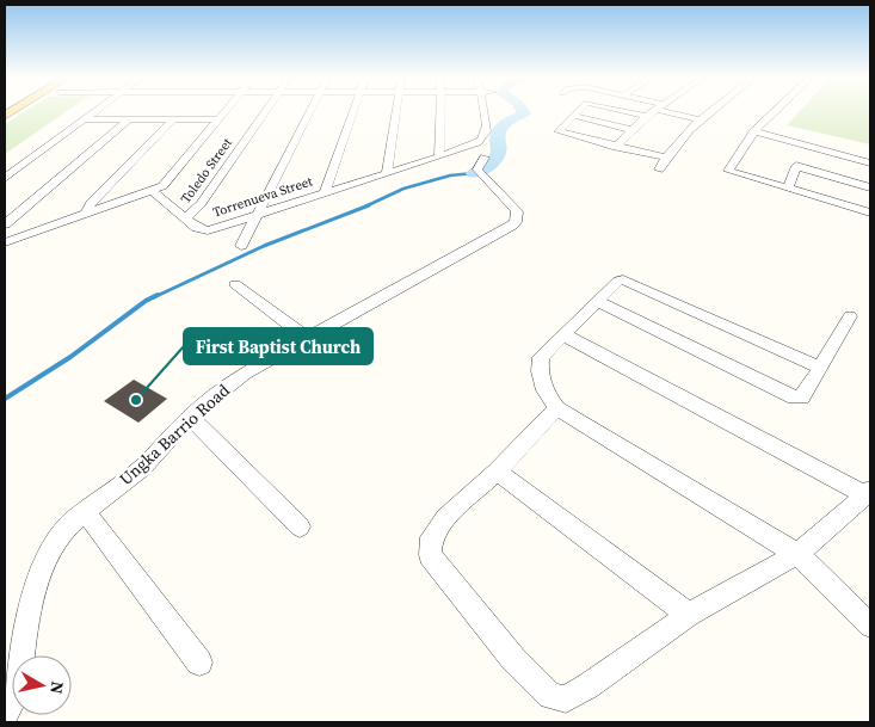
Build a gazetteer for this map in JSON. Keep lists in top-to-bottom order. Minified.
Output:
{"streets":{"street":["Toledo Street","Torrenueva Street","Ungka Barrio Road"]},"crossings":[["Toledo Street","Torrenueva Street"]],"places":["First Baptist Church"],"north":"right"}
